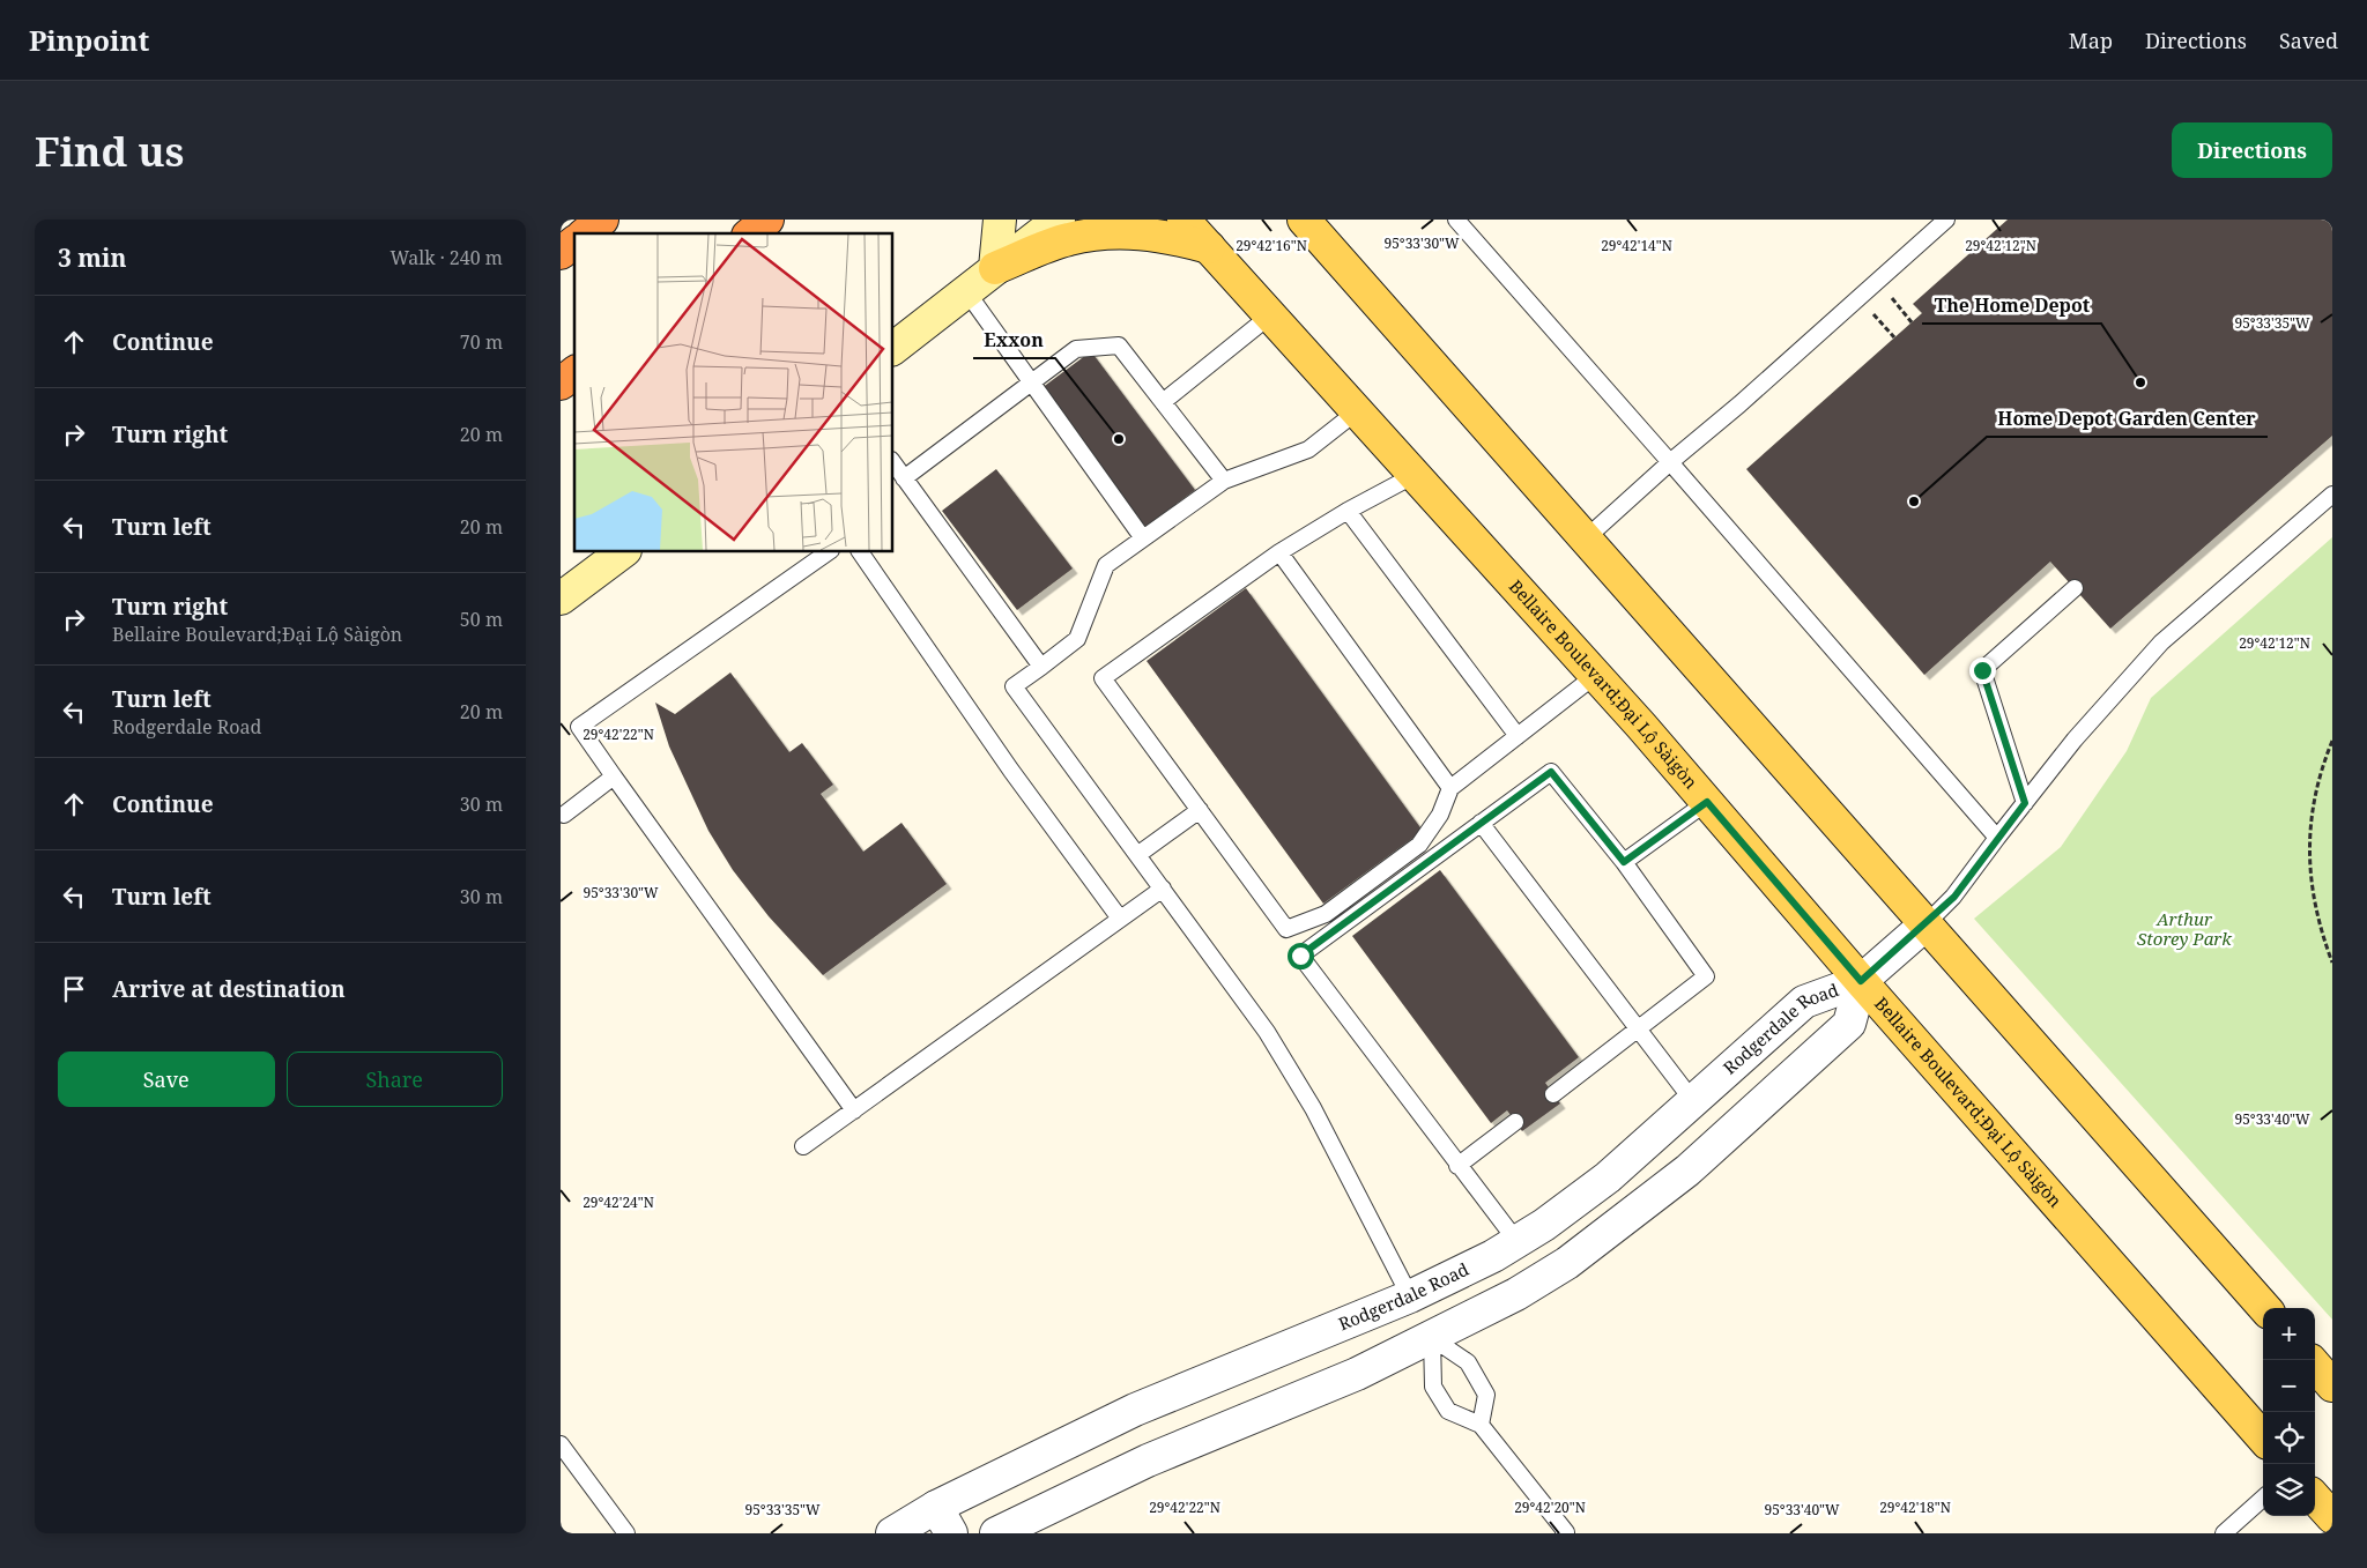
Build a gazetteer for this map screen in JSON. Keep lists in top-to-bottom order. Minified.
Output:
{"streets":{"main road":["Bellaire Boulevard;Đại Lộ Sàigòn"],"street":["Rodgerdale Road"]},"crossings":[["Bellaire Boulevard;Đại Lộ Sàigòn","Rodgerdale Road"]],"parks":["Arthur Storey Park"],"places":["The Home Depot","Exxon","Home Depot Garden Center"],"page":{"header":"Pinpoint","nav":["Map","Directions","Saved"],"buttons":["Directions",["Save","Share"]],"title":"Find us","heading":["3 min","Walk · 240 m"],"list":[["Continue","70 m"],["Turn right","20 m"],["Turn left","20 m"],["Turn right","Bellaire Boulevard;Đại Lộ Sàigòn","50 m"],["Turn left","Rodgerdale Road","20 m"],["Continue","30 m"],["Turn left","30 m"],"Arrive at destination"],"map_buttons":["+","−"]},"coordinates":["95°33'30\"W","29°42'16\"N","29°42'14\"N","29°42'12\"N","95°33'35\"W","29°42'22\"N","95°33'40\"W","29°42'24\"N","29°42'20\"N","29°42'18\"N"]}
